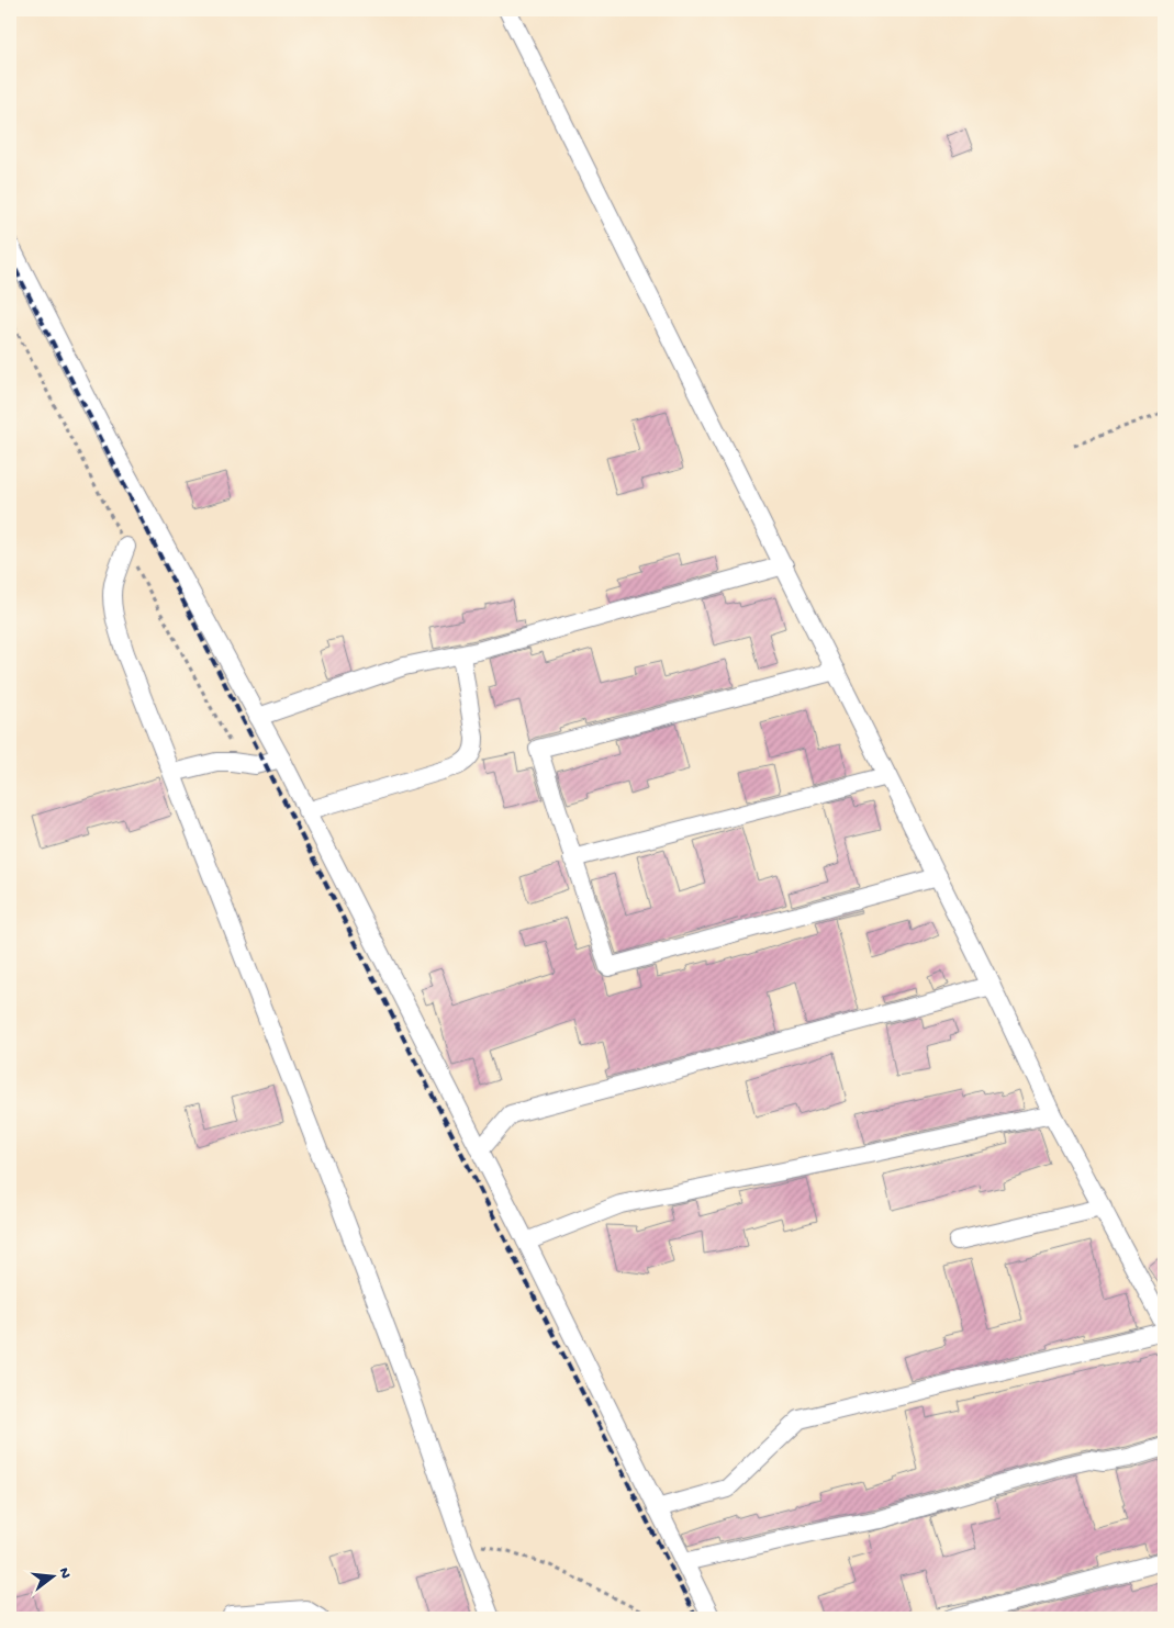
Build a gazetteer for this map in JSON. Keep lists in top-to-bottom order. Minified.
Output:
{"north":"right"}
